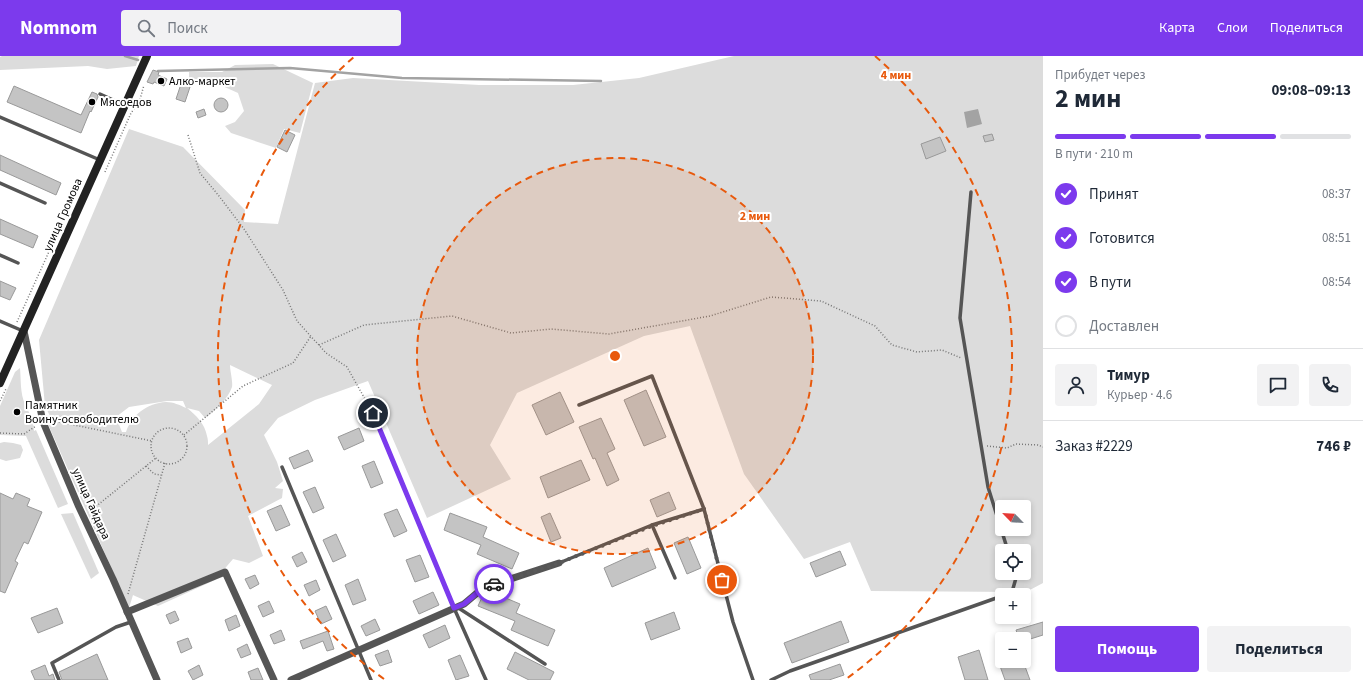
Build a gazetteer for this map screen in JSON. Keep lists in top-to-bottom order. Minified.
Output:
{"streets":{"street":["улица Громова","улица Гайдара"]},"crossings":[["улица Громова","улица Гайдара"]],"places":["Алко-маркет","Мясоедов","Памятник Воину-освободителю"],"north":"top left","page":{"header":"Nomnom","search":"Поиск","nav":["Карта","Слои","Поделиться"],"heading":["2 мин","Прибудет через","09:08–09:13"],"panel":["Тимур","Курьер · 4.6","Заказ #2229","746 ₽"],"bar":"В пути · 210 m","list":[["Принят","08:37"],["Готовится","08:51"],["В пути","08:54"],"Доставлен"],"map_buttons":["+","−"],"buttons":["Помощь","Поделиться"]},"rings":["4 мин","2 мин"]}
